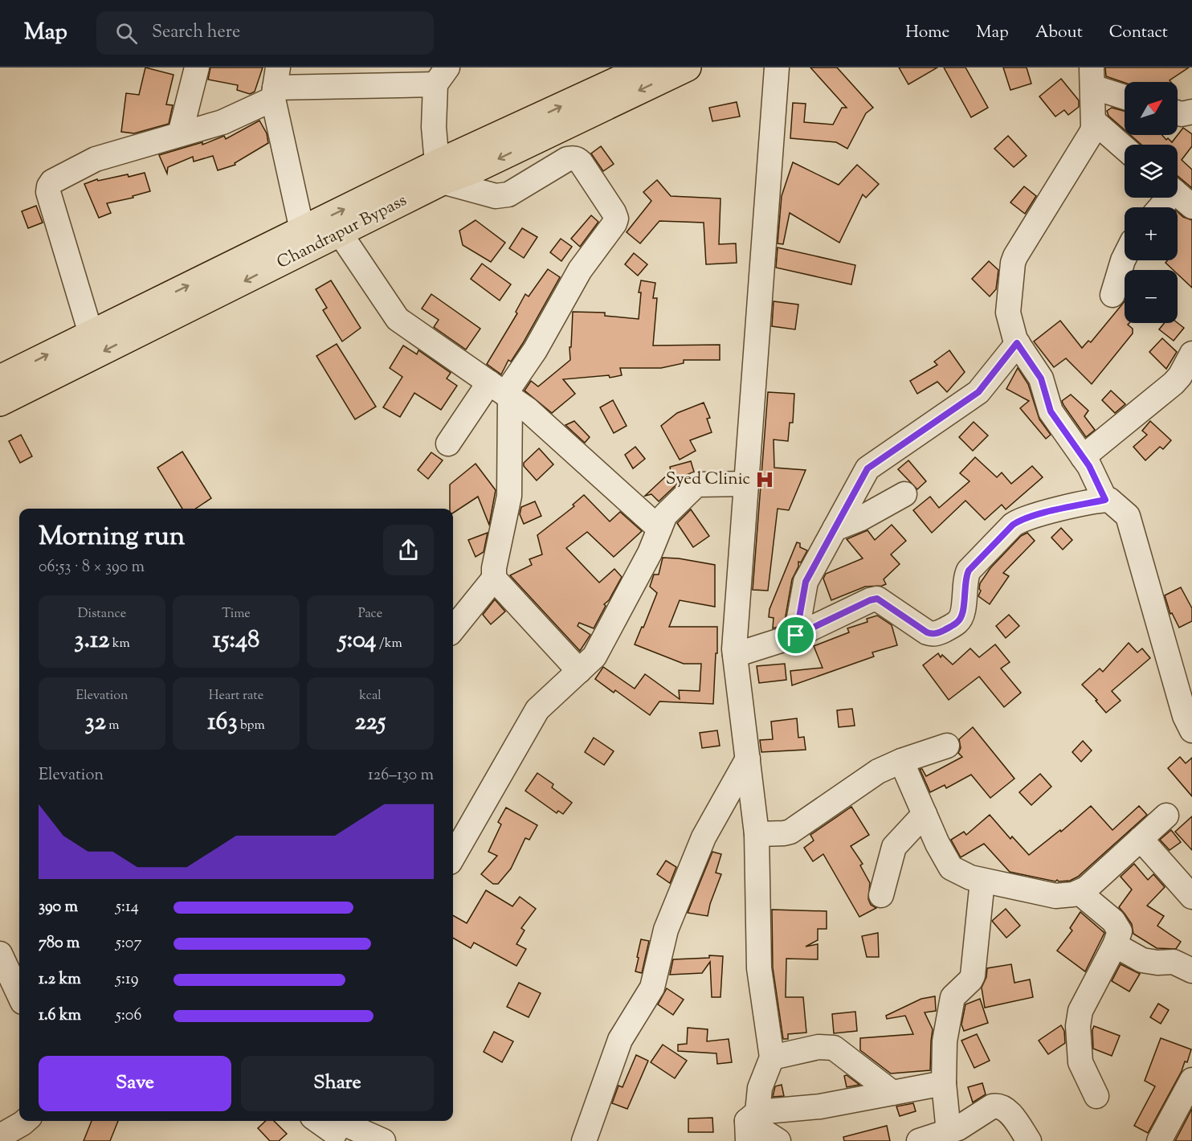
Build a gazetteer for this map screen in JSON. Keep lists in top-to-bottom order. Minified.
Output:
{"streets":{"highway":["Chandrapur Bypass"]},"places":{"hospital":["Syed Clinic"]},"north":"top right","page":{"header":"Map","search":"Search here","nav":["Home","Map","About","Contact"],"map_buttons":["+","−"],"heading":["Morning run","06:53 · 8 × 390 m"],"stats":[["Distance","3.12 km"],["Time","15:48"],["Pace","5:04 /km"],["Elevation","32 m"],["Heart rate","163 bpm"],["kcal","225"]],"chart":["Elevation","126–130 m"],"list":[{"name":"390 m","note":"5:14"},{"name":"780 m","note":"5:07"},{"name":"1.2 km","note":"5:19"},{"name":"1.6 km","note":"5:06"}],"buttons":["Save","Share"]}}
